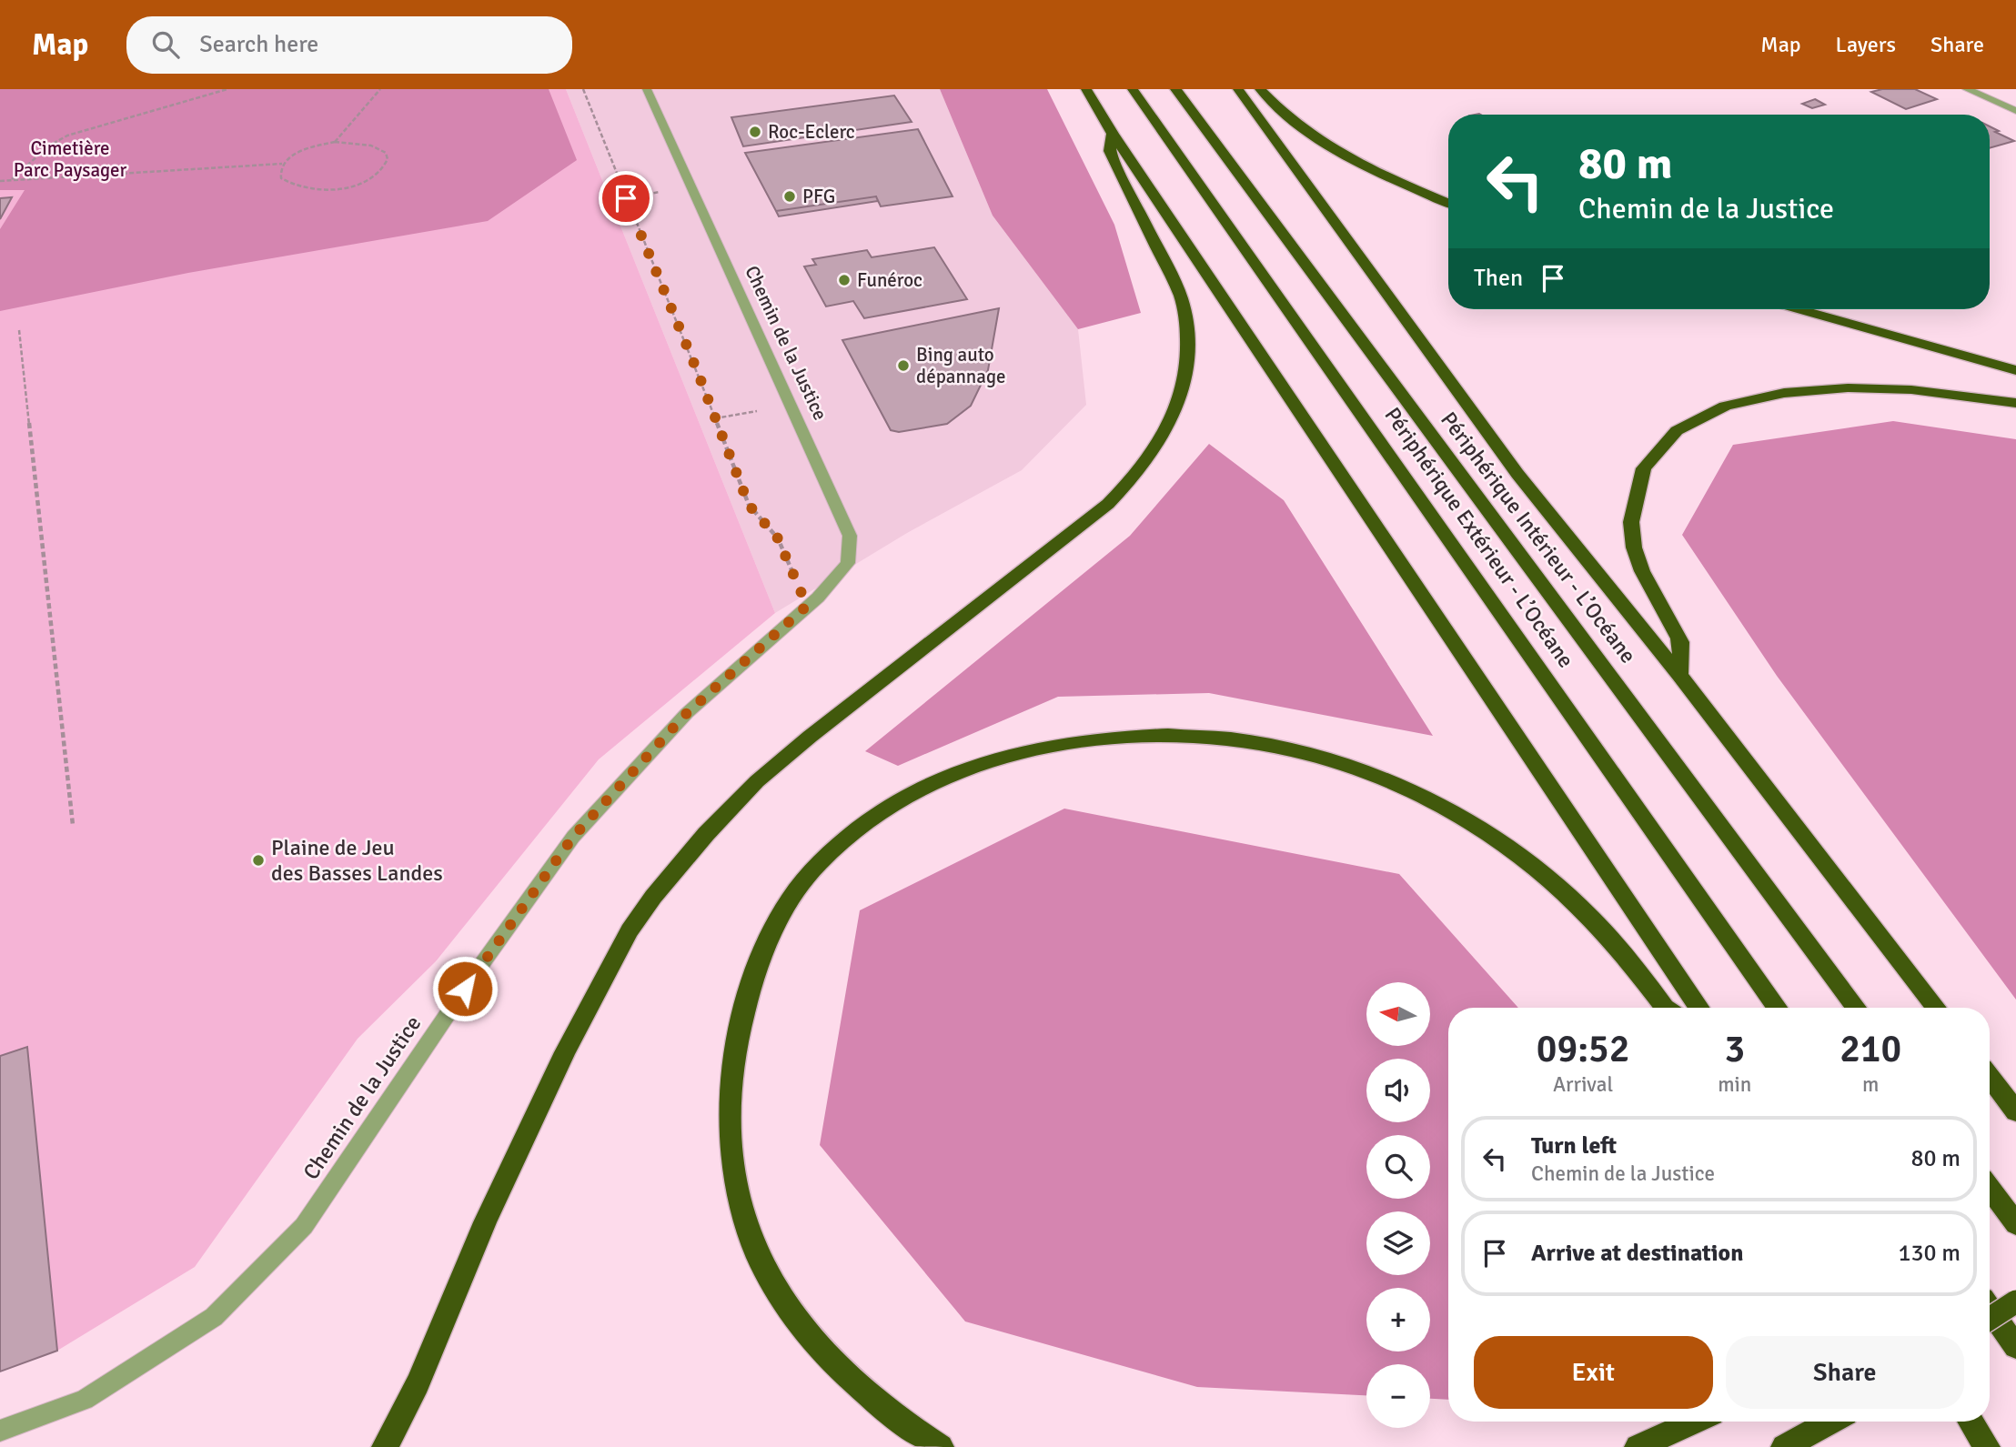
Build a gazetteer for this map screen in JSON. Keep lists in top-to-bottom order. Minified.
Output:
{"streets":{"highway":["Périphérique Extérieur - L’Océane","Périphérique Intérieur - L’Océane"],"street":["Chemin de la Justice"]},"parks":["Cimetière Parc Paysager"],"places":["Roc-Eclerc","PFG","Funéroc","Bing auto dépannage","Plaine de Jeu des Basses Landes"],"north":"left","page":{"header":"Map","search":"Search here","nav":["Map","Layers","Share"],"turn":["80 m","Chemin de la Justice"],"then":"Then","map_buttons":["+","−"],"eta":["09:52","Arrival","3","min","210","m"],"list":[{"name":"Turn left","note":"Chemin de la Justice","value":"80 m"},{"name":"Arrive at destination","value":"130 m"}],"buttons":["Exit","Share"]}}
